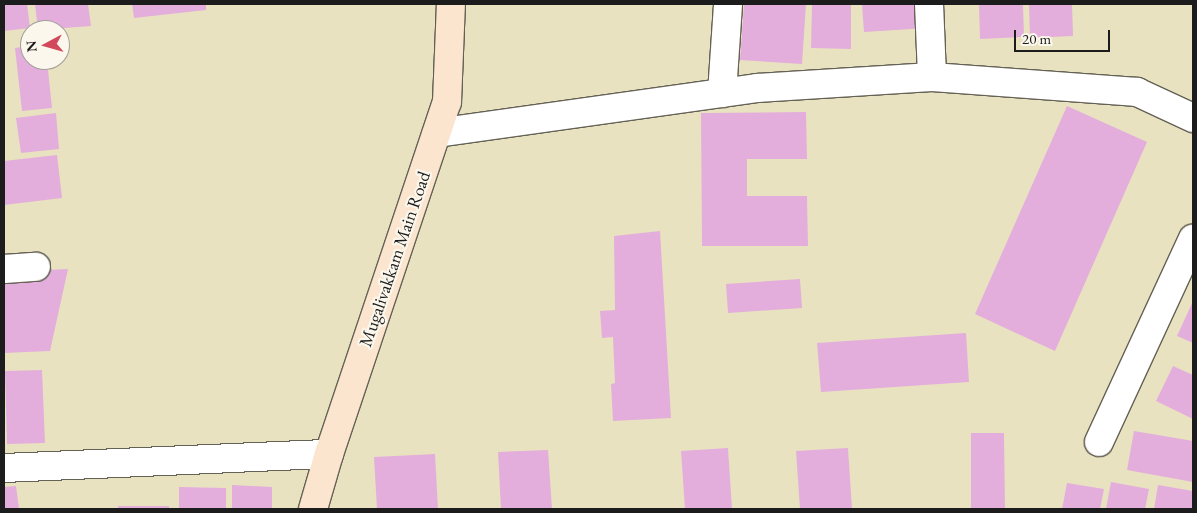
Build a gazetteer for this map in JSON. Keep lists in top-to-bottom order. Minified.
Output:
{"streets":{"street":["Mugalivakkam Main Road"]},"scale_bar":"20 m","north":"left"}
